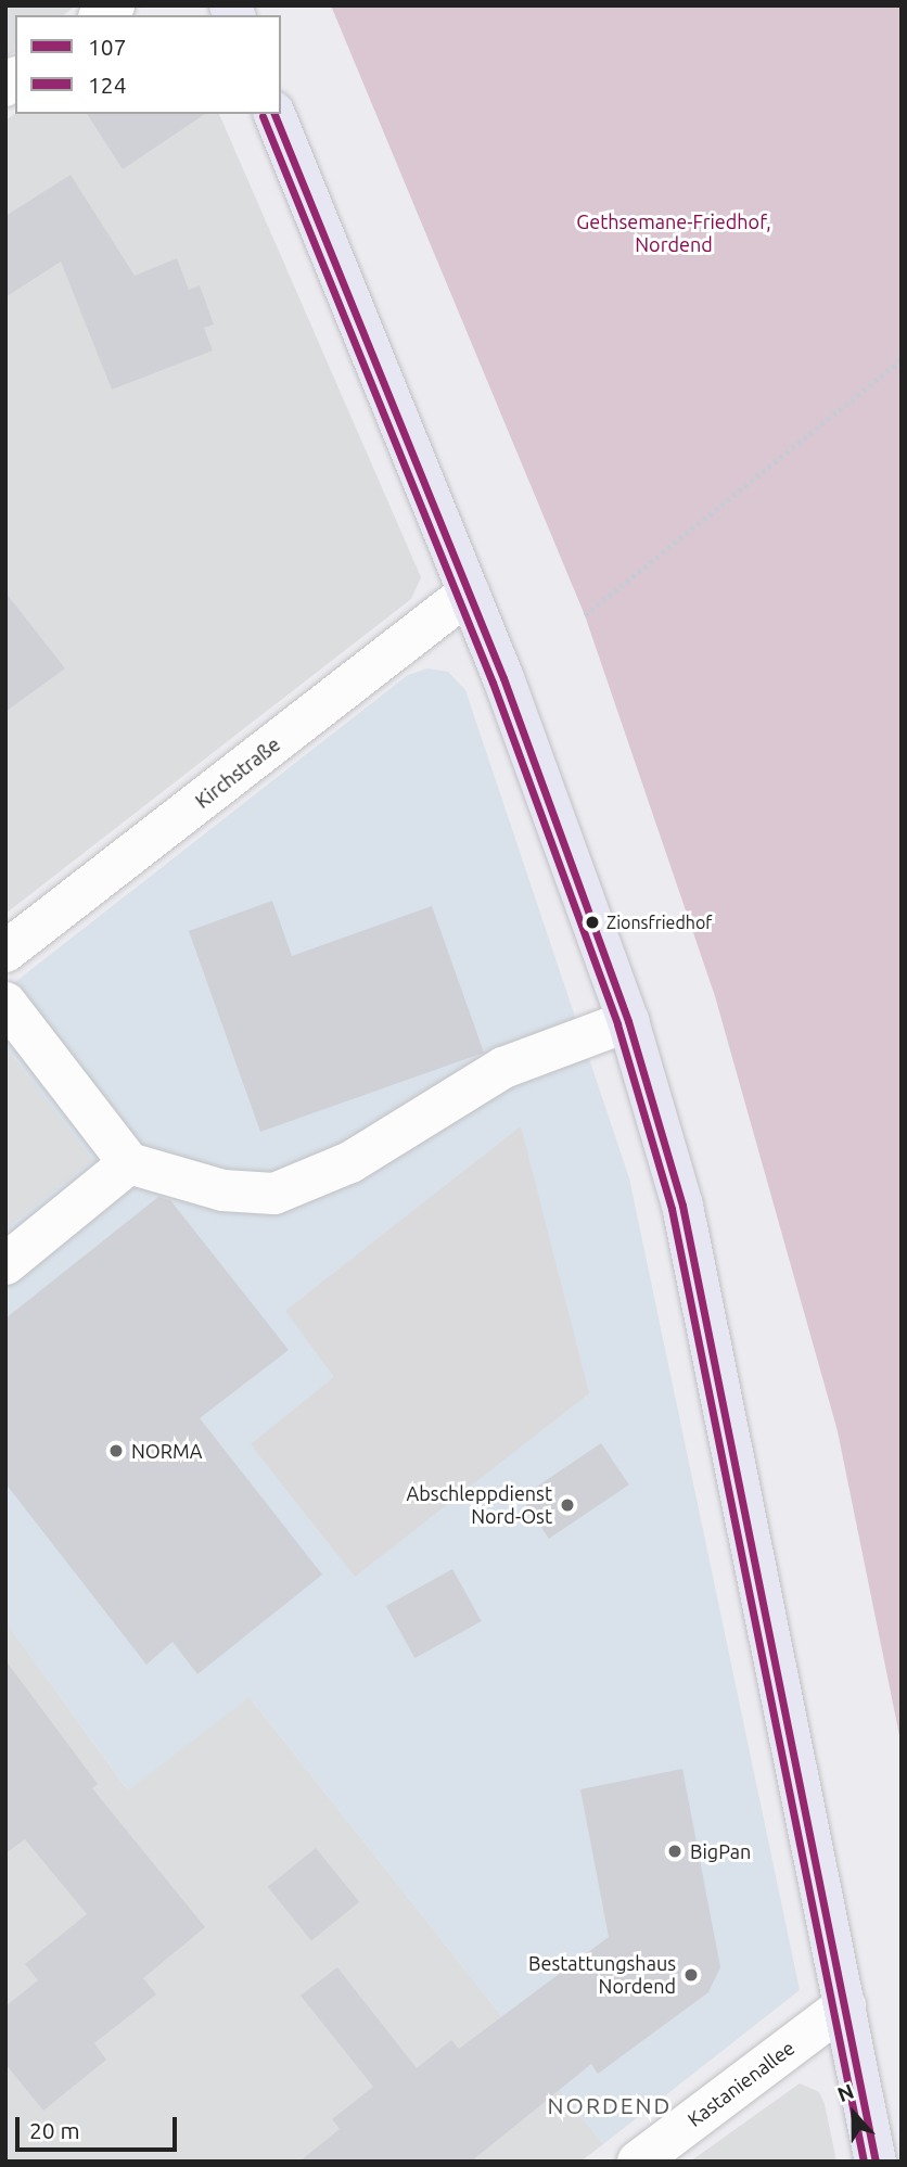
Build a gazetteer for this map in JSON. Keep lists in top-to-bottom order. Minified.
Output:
{"streets":{"street":["Kirchstraße","Kastanienallee"]},"districts":["NORDEND"],"parks":["Gethsemane-Friedhof, Nordend"],"places":["Zionsfriedhof","NORMA","Abschleppdienst Nord-Ost","BigPan","Bestattungshaus Nordend"],"lines":["transit line 107","transit line 124"],"legend":["107","124"],"scale_bar":"20 m","north":"top"}
